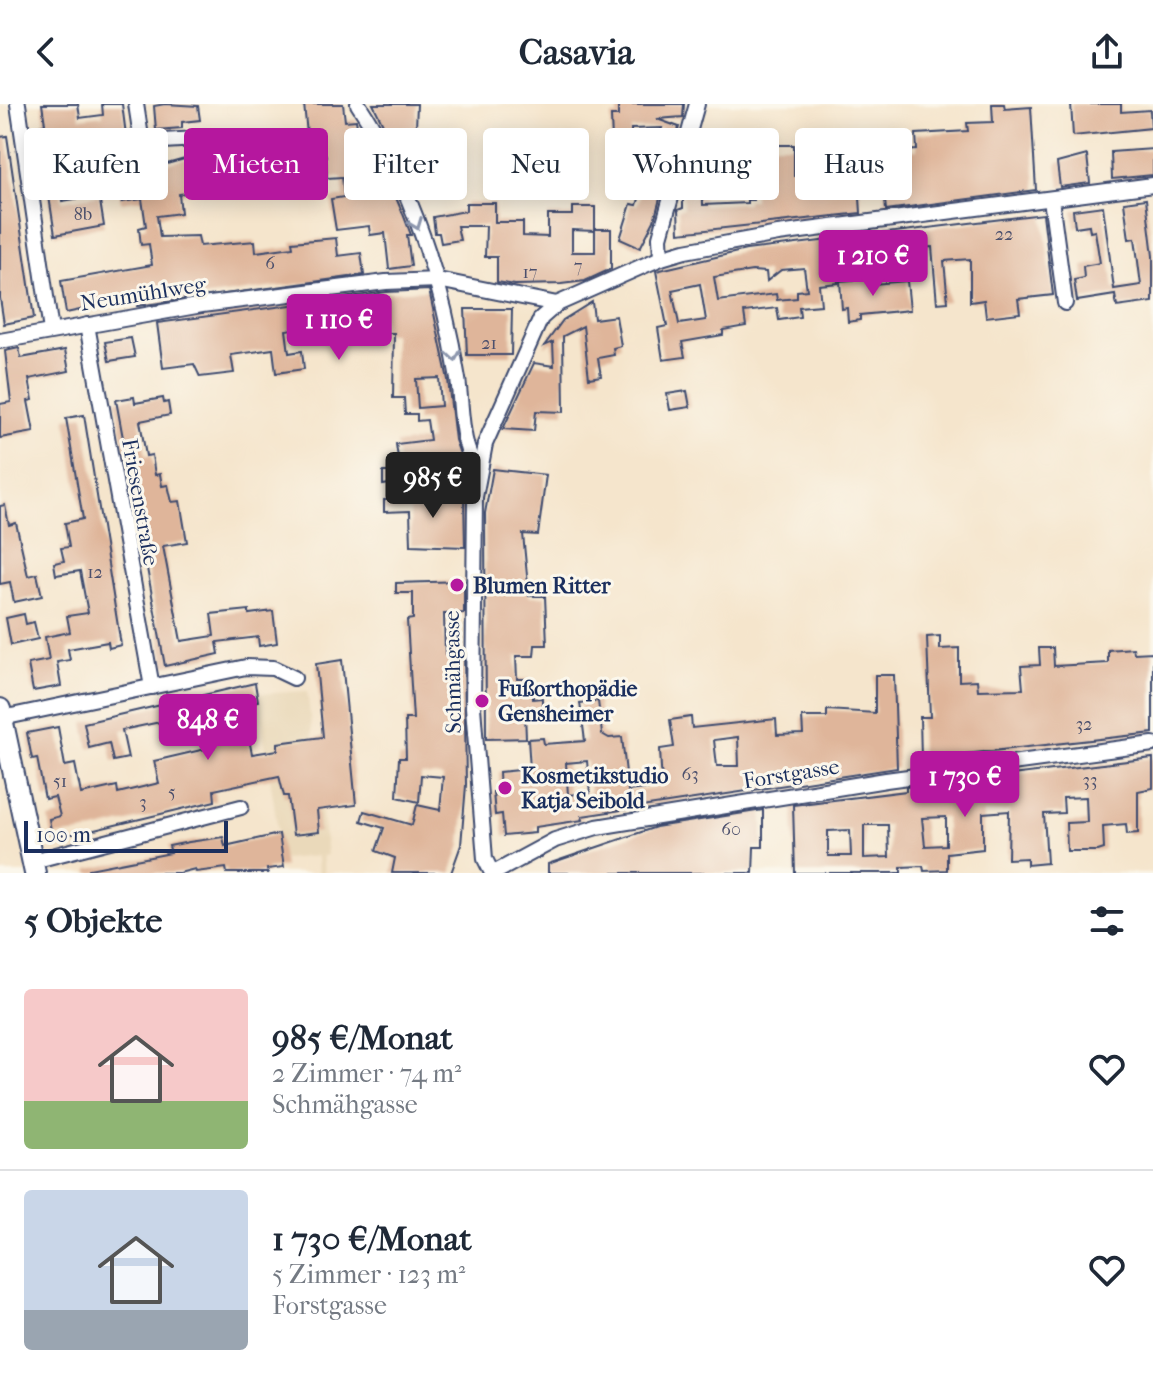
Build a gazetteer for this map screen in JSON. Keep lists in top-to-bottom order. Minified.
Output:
{"streets":{"street":["Neumühlweg","Friesenstraße","Schmähgasse","Forstgasse"]},"crossings":[["Neumühlweg","Friesenstraße"],["Neumühlweg","Schmähgasse"],["Schmähgasse","Forstgasse"]],"places":["Blumen Ritter","Fußorthopädie Gensheimer","Kosmetikstudio Katja Seibold"],"house_numbers":["8b","22","6","7","17","21","12","32","63","33","51","5","3","60"],"scale_bar":"100 m","page":{"header":"Casavia","chip":["Kaufen","Mieten","Filter","Neu","Wohnung","Haus"],"price":["1 210 €","1 110 €","985 €","848 €","1 730 €"],"scale":"100 m","heading":"5 Objekte","list":[{"name":"985 €/Monat","note":"2 Zimmer · 74 m² · Schmähgasse"},{"name":"1 730 €/Monat","note":"5 Zimmer · 123 m² · Forstgasse"}]}}
